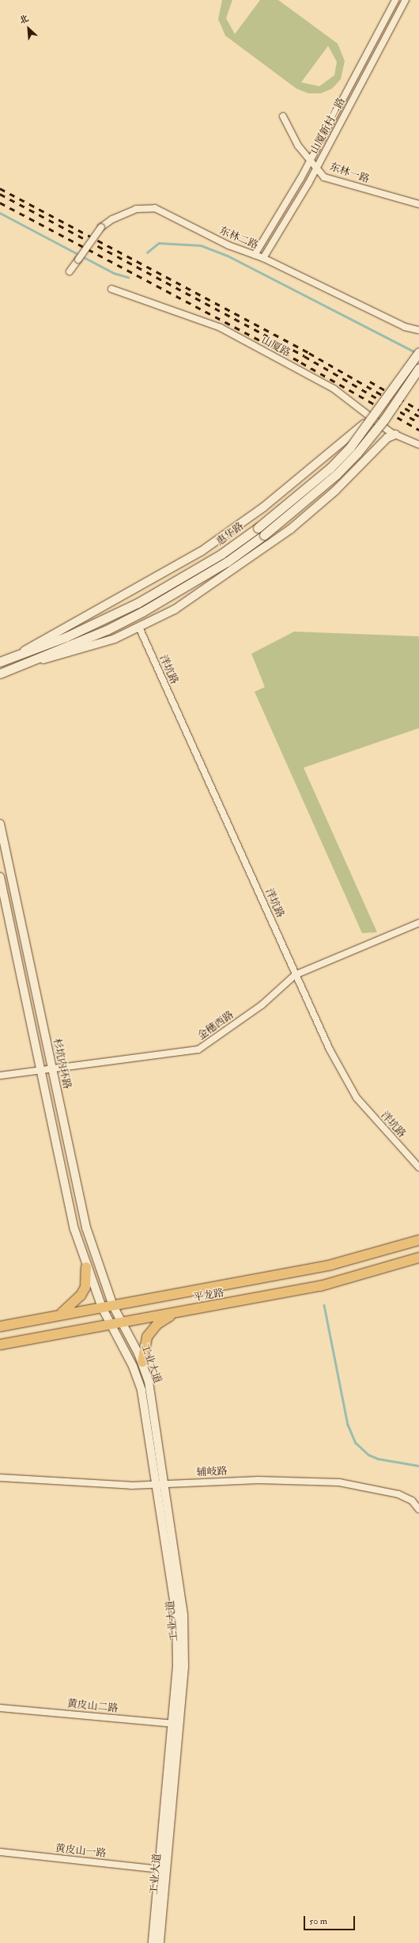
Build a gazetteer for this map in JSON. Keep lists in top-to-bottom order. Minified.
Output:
{"streets":{"main road":["惠华路","平龙路"],"street":["山厦新村二路","东林一路","东林二路","山厦路","洋坑路","金穗西路","杉坑内环路","工业大道","辅岐路","黄皮山二路","黄皮山一路"]},"crossings":[["山厦新村二路","东林一路"],["山厦新村二路","东林二路"],["洋坑路","金穗西路"],["金穗西路","杉坑内环路"],["杉坑内环路","平龙路"],["杉坑内环路","工业大道"],["平龙路","工业大道"],["工业大道","辅岐路"],["工业大道","黄皮山二路"],["工业大道","黄皮山一路"]],"scale_bar":"50 m","north":"top left"}
